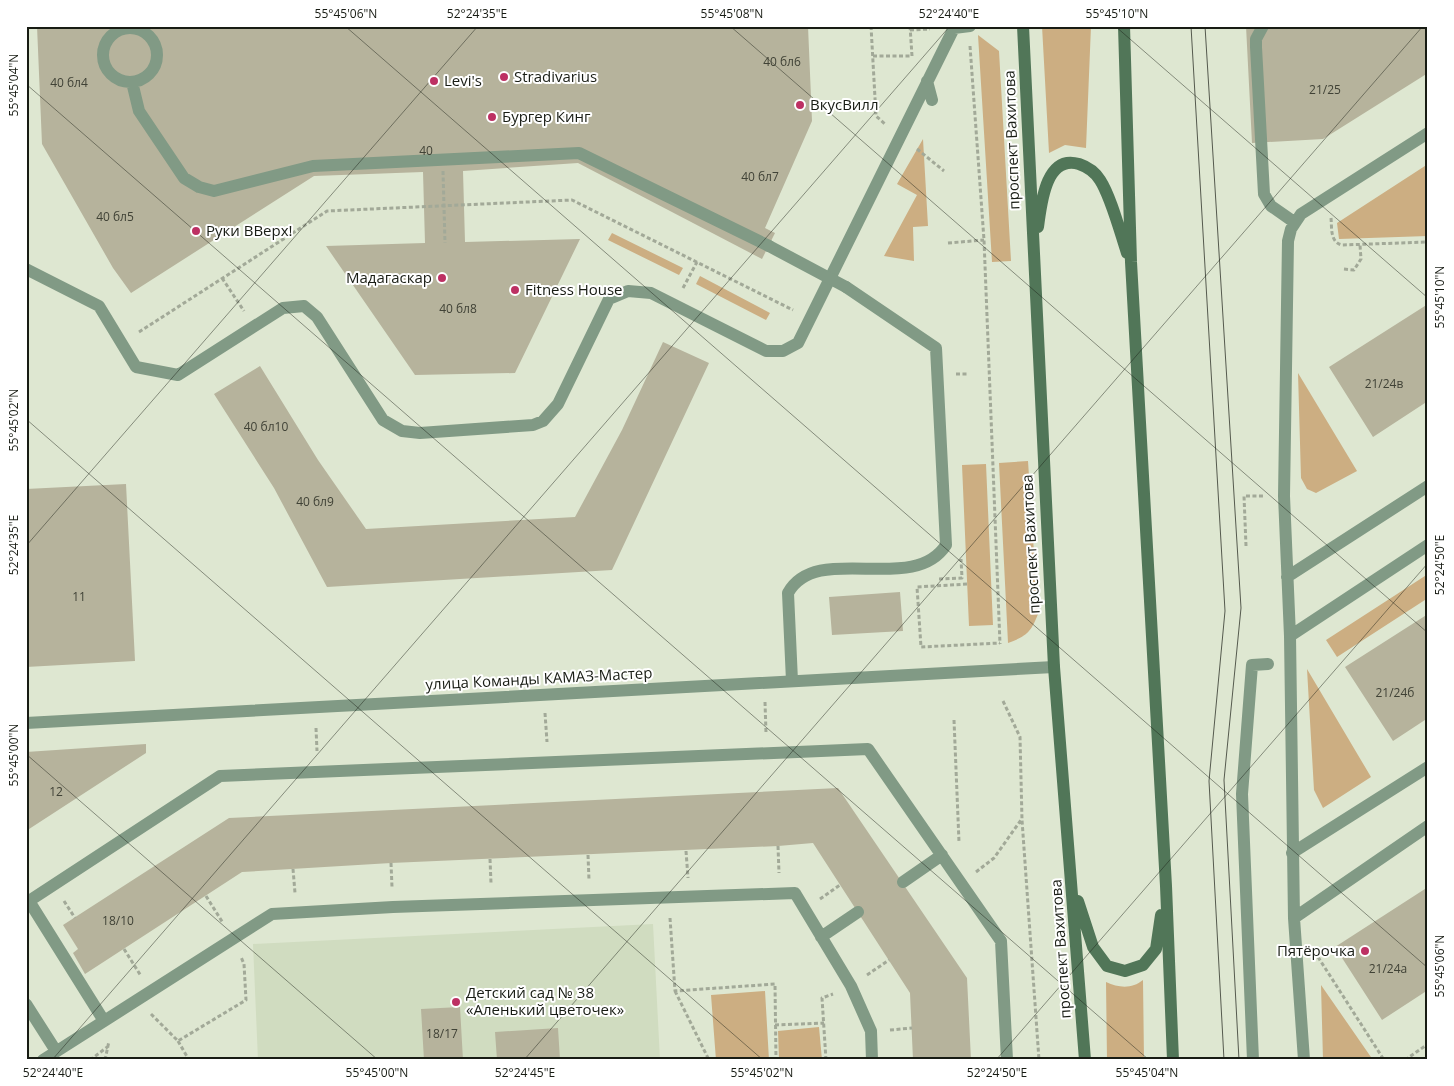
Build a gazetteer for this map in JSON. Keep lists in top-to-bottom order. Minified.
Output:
{"streets":{"main road":["проспект Вахитова"],"street":["улица Команды КАМАЗ-Мастер"]},"crossings":[["проспект Вахитова","улица Команды КАМАЗ-Мастер"]],"places":["Stradivarius","Levi's","ВкусВилл","Бургер Кинг","Руки ВВерх!","Мадагаскар","Fitness House","Пятёрочка","Детский сад № 38 «Аленький цветочек»"],"house_numbers":["40 бл6","40 бл4","21/25","40","40 бл7","40 бл5","40 бл8","21/24в","40 бл10","40 бл9","11","21/24б","12","18/10","21/24а","18/17"],"coordinates":["55°45'06\"N","52°24'35\"E","55°45'08\"N","52°24'40\"E","55°45'10\"N","55°45'04\"N","55°45'02\"N","52°24'50\"E","55°45'00\"N","52°24'45\"E"]}
